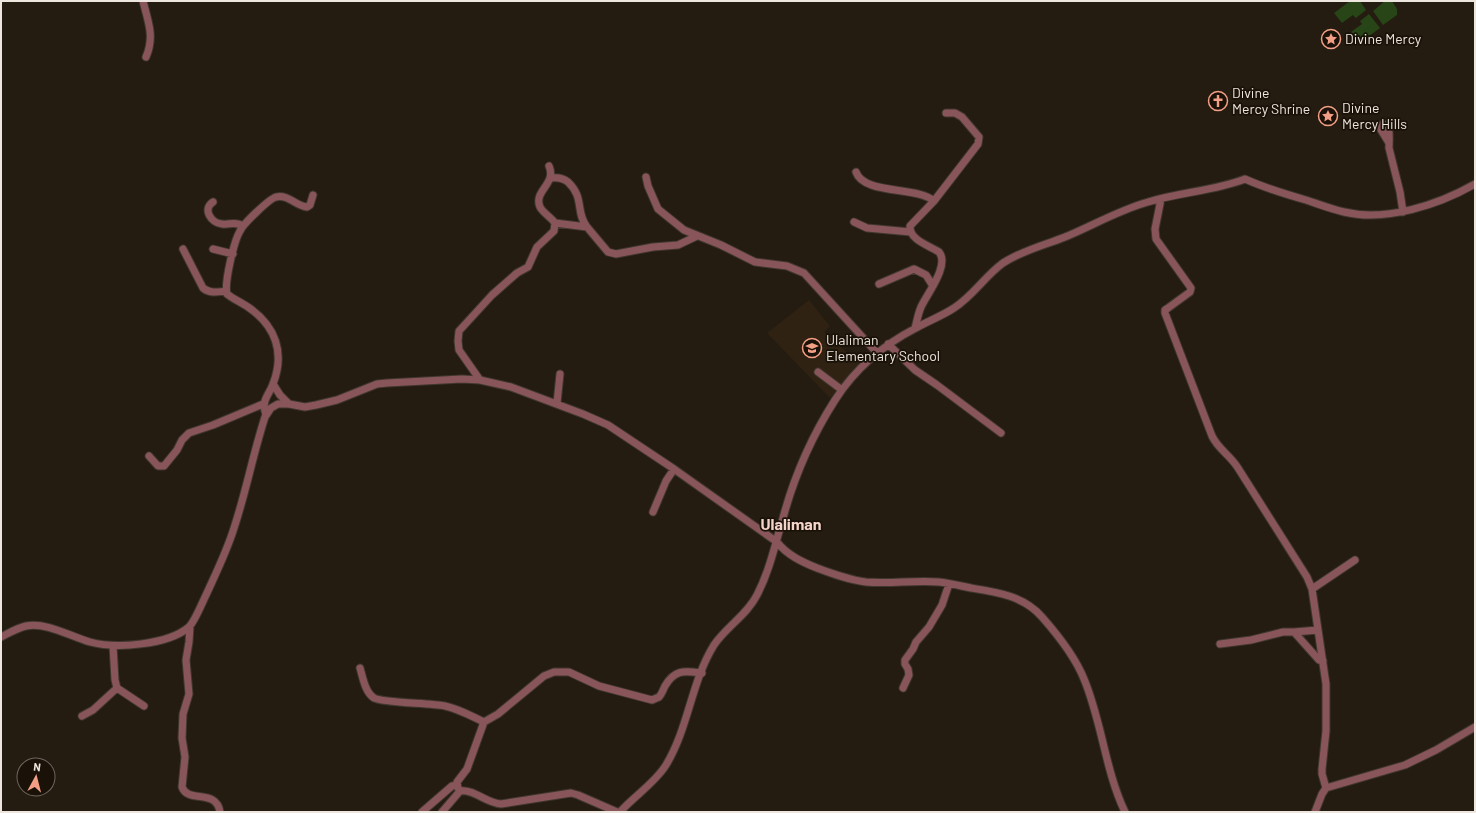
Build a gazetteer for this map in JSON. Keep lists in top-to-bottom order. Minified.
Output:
{"districts":["Ulaliman"],"places":{"place":["Divine Mercy","Divine Mercy Hills"],"church":["Divine Mercy Shrine"],"school or university":["Ulaliman Elementary School"]},"north":"top"}
